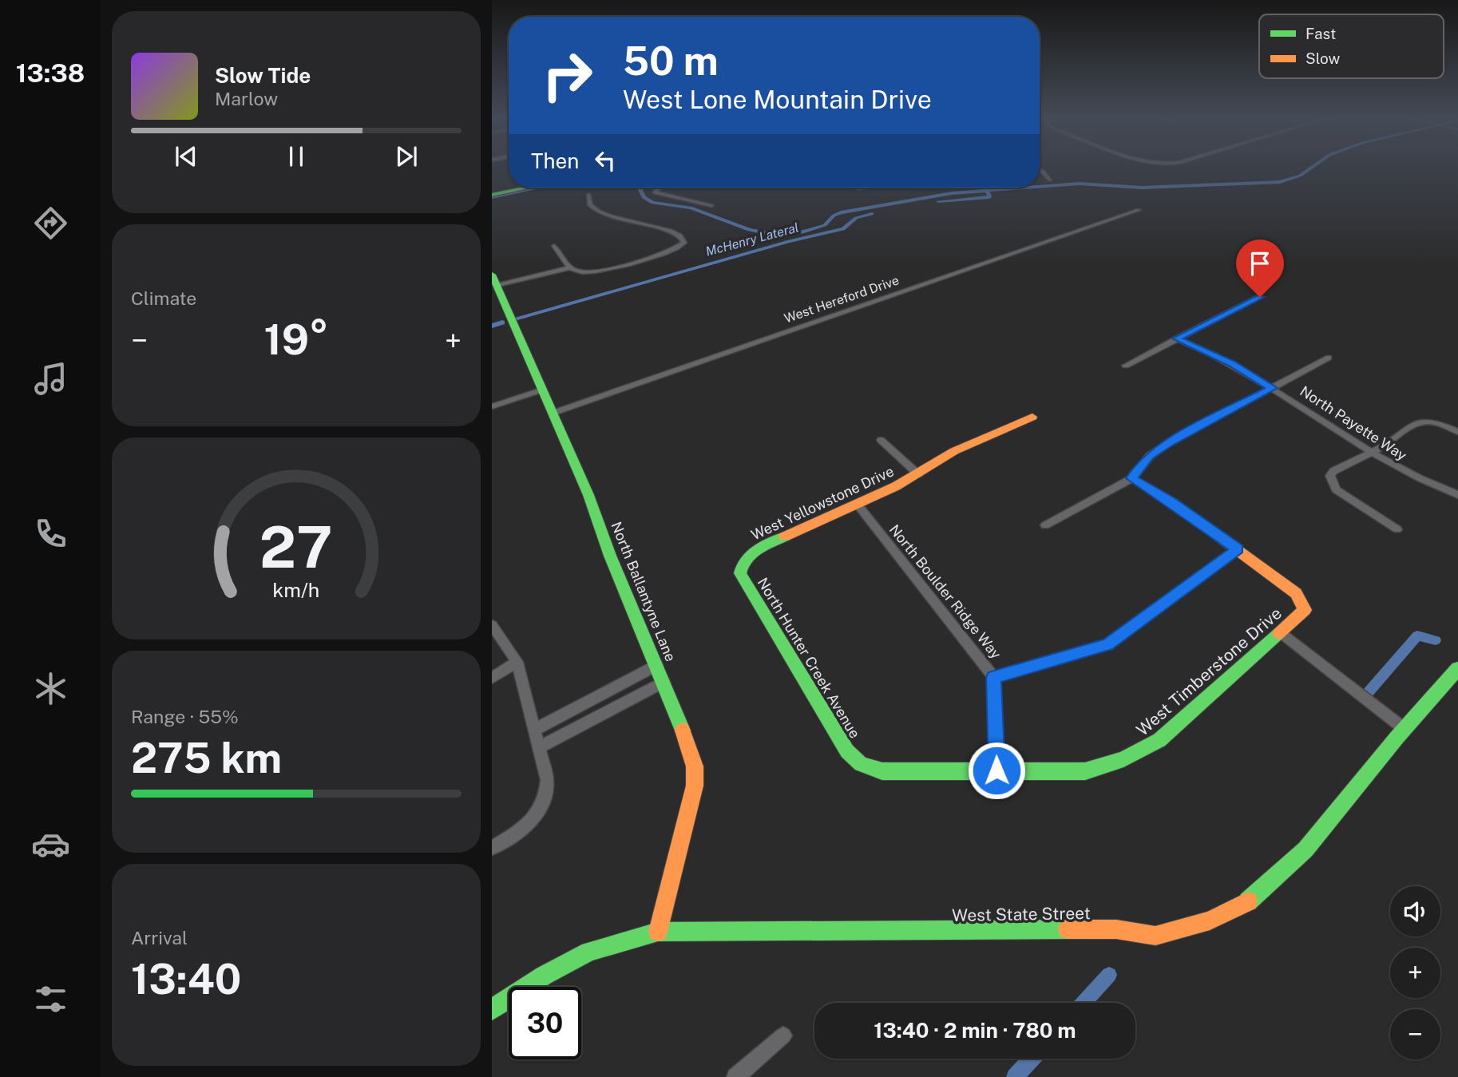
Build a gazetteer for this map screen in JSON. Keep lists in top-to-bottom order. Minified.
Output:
{"streets":{"street":["West Hereford Drive","North Payette Way","West Yellowstone Drive","North Ballantyne Lane","North Boulder Ridge Way","North Hunter Creek Avenue","West Timberstone Drive","West State Street"]},"crossings":[["West Hereford Drive","North Ballantyne Lane"],["West Yellowstone Drive","North Boulder Ridge Way"],["West Yellowstone Drive","North Hunter Creek Avenue"],["North Ballantyne Lane","West State Street"],["North Boulder Ridge Way","West Timberstone Drive"],["North Hunter Creek Avenue","West Timberstone Drive"]],"water":["McHenry Lateral"],"legend":["Fast","Slow"],"page":{"tabs":"13:38","turn":["50 m","West Lone Mountain Drive"],"song":["Slow Tide","Marlow"],"then":"Then","tile":["Climate",["Range · 55%","275 km"],["Arrival","13:40"]],"heat":["−","19°","+"],"map_buttons":["+","−"],"limit":"30","trip":"13:40 · 2 min · 780 m","gauge":["27","km/h"]}}
